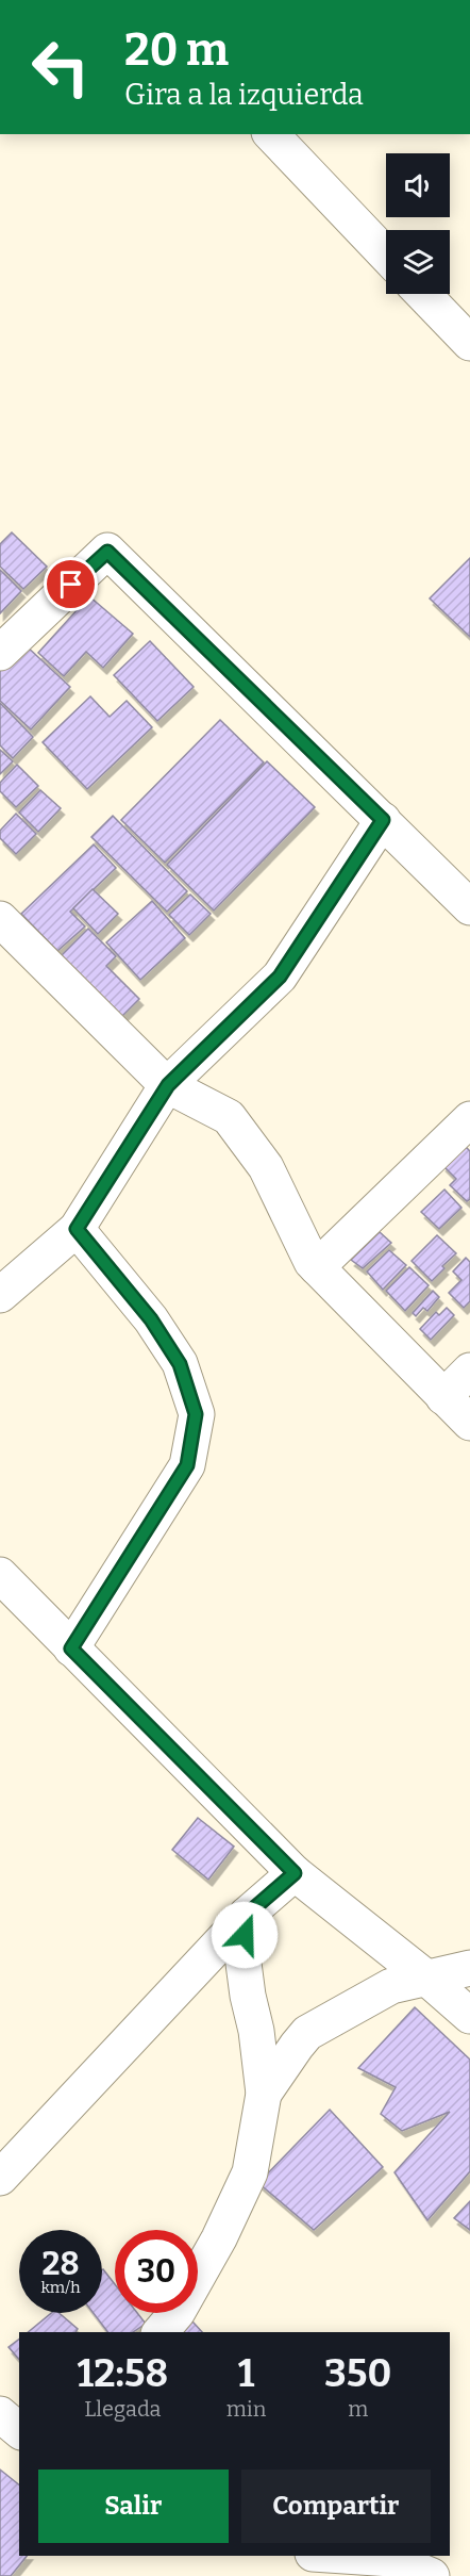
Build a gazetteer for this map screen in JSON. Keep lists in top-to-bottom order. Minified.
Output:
{"page":{"turn":["20 m","Gira a la izquierda"],"speed":"28 km/h","limit":"30","eta":["12:58","Llegada","1","min","350","m"],"buttons":["Salir","Compartir"]}}
